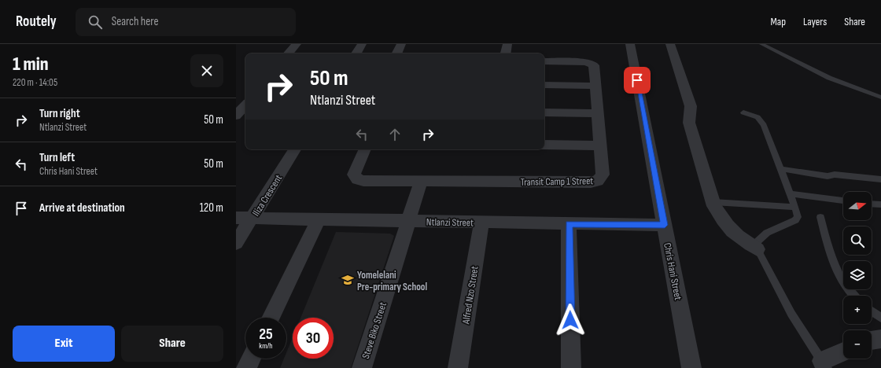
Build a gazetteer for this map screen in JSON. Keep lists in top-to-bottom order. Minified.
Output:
{"streets":{"street":["Transit Camp 1 Street","Iliza Crescent","Ntlanzi Street","Chris Hani Street","Alfred Nzo Street","Steve Biko Street"]},"crossings":[["Iliza Crescent","Ntlanzi Street"],["Ntlanzi Street","Chris Hani Street"],["Ntlanzi Street","Alfred Nzo Street"],["Ntlanzi Street","Steve Biko Street"]],"places":{"school or university":["Yomelelani Pre-primary School"]},"north":"right","page":{"header":"Routely","search":"Search here","nav":["Map","Layers","Share"],"heading":["1 min","220 m · 14:05"],"turn":["50 m","Ntlanzi Street"],"list":[{"name":"Turn right","note":"Ntlanzi Street","value":"50 m"},{"name":"Turn left","note":"Chris Hani Street","value":"50 m"},{"name":"Arrive at destination","value":"120 m"}],"map_buttons":["+","−"],"speed":"25 km/h","limit":"30","buttons":["Exit","Share"]}}
